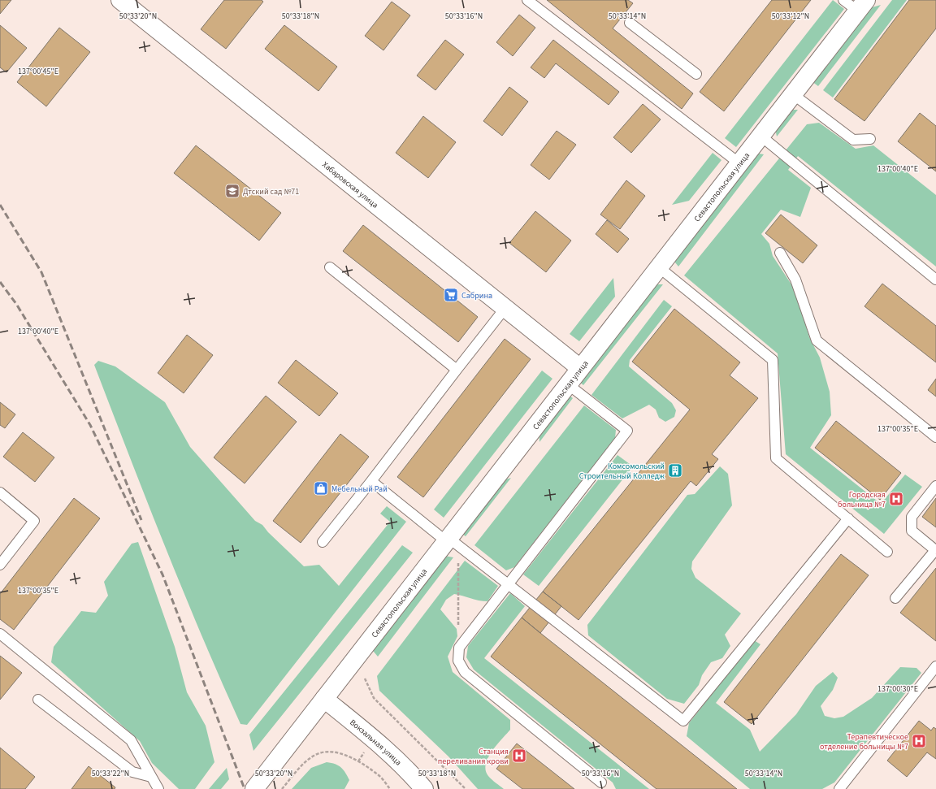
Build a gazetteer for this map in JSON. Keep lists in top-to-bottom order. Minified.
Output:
{"streets":{"street":["Хабаровская улица","Севастопольская улица","Вокзальная улица"]},"crossings":[["Хабаровская улица","Севастопольская улица"],["Севастопольская улица","Вокзальная улица"]],"places":{"school or university":["Дтский сад №71"],"supermarket":["Сабрина"],"building":["Комсомольский Строительный Колледж"],"shop":["Мебельный Рай"],"hospital":["Городская больница №7","Терапевтическое отделение больницы №7","Станция переливания крови"]},"coordinates":["50°33'20\"N","50°33'18\"N","50°33'16\"N","50°33'14\"N","50°33'12\"N","137°00'45\"E","137°00'40\"E","137°00'35\"E","137°00'30\"E","50°33'22\"N"]}
